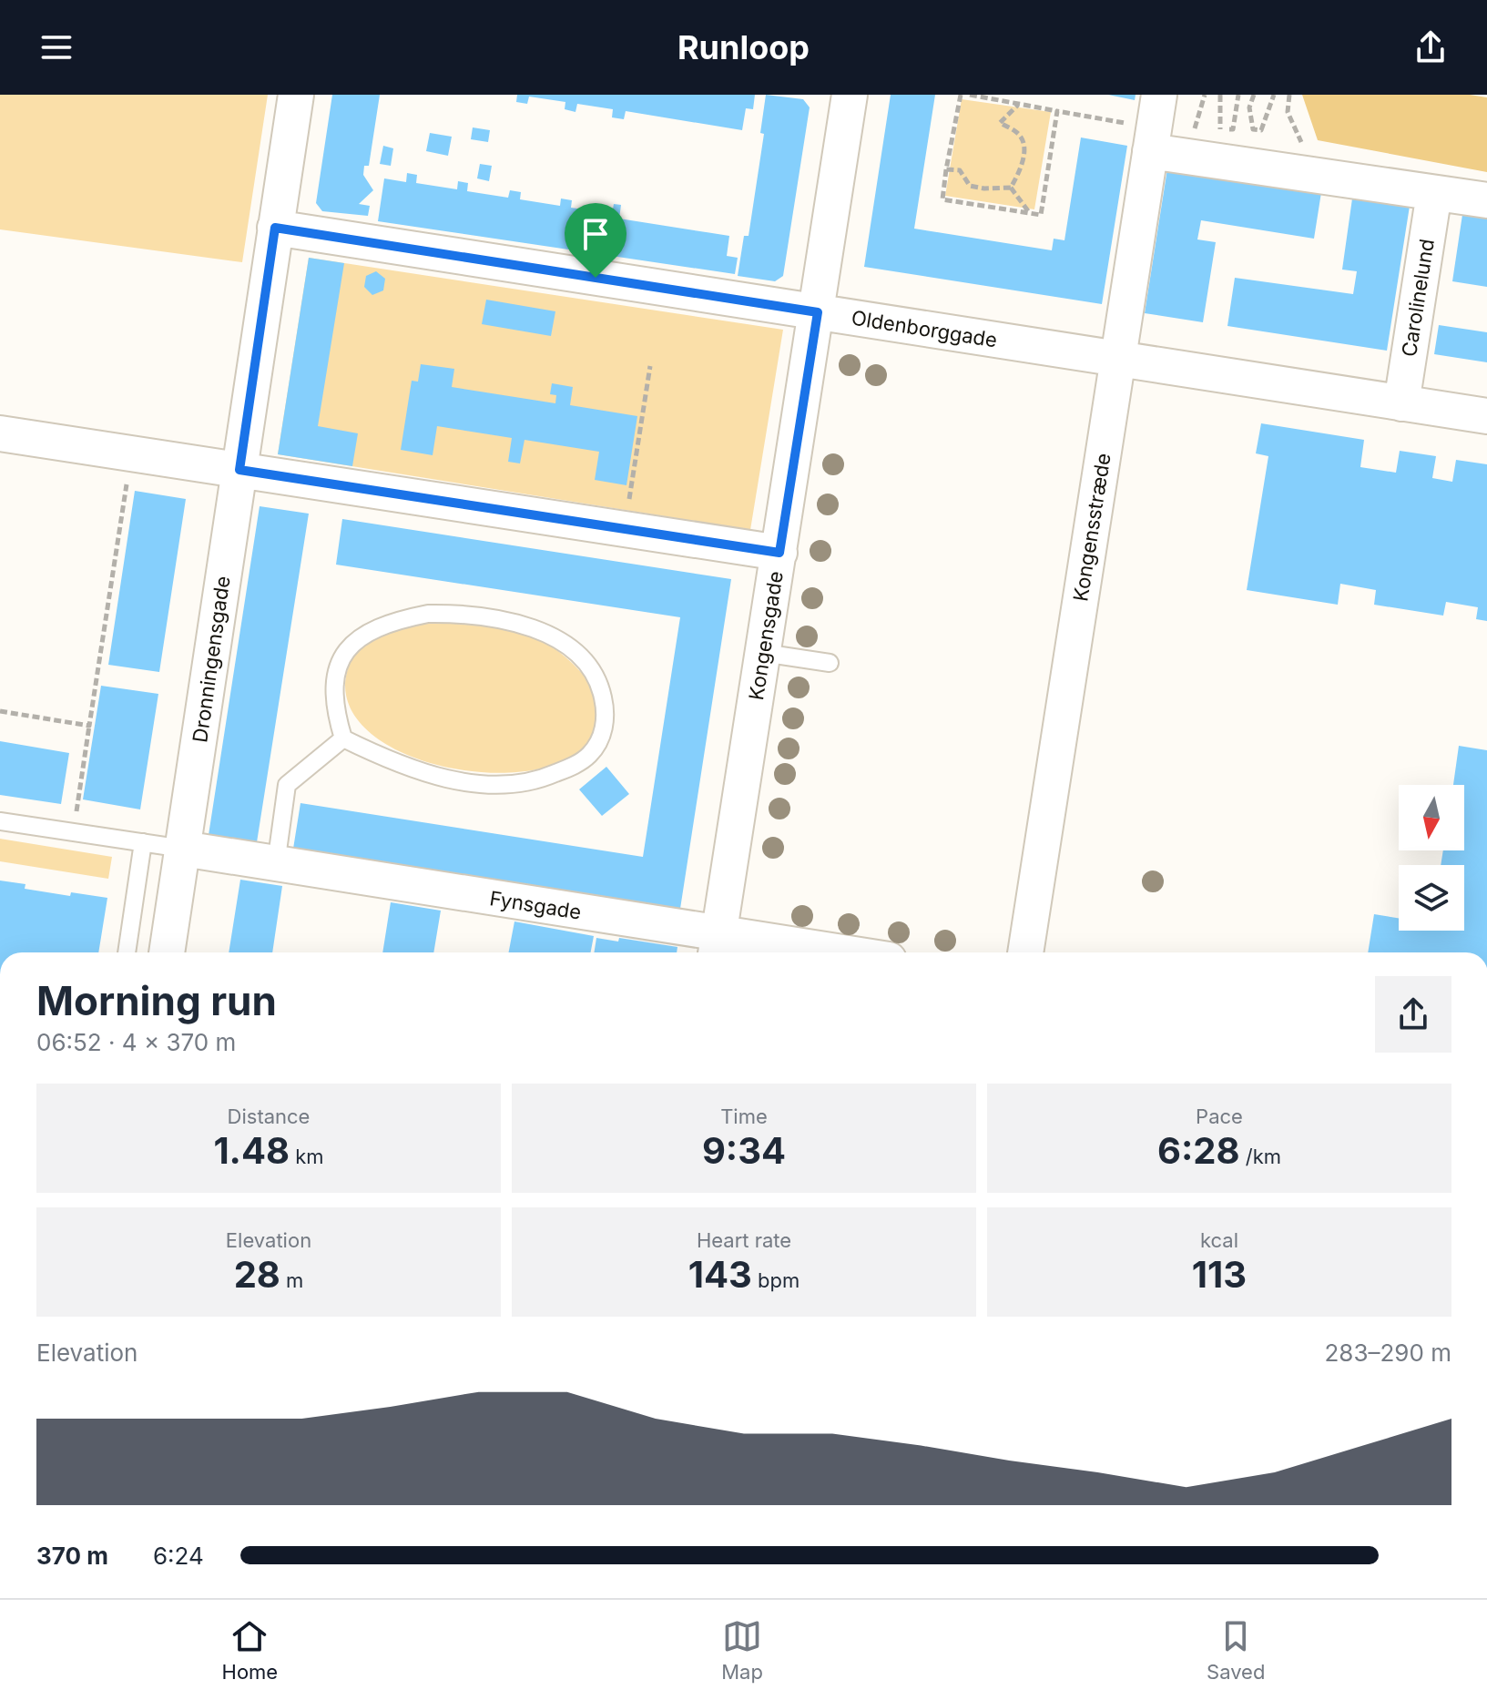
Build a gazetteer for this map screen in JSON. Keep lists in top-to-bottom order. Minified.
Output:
{"streets":{"street":["Carolinelund","Oldenborggade","Kongensstræde","Kongensgade","Dronningensgade","Fynsgade"]},"crossings":[["Carolinelund","Oldenborggade"],["Oldenborggade","Kongensstræde"],["Oldenborggade","Kongensgade"],["Oldenborggade","Dronningensgade"],["Kongensgade","Fynsgade"],["Dronningensgade","Fynsgade"]],"north":"bottom","page":{"header":"Runloop","heading":["Morning run","06:52 · 4 × 370 m"],"stats":[["Distance","1.48 km"],["Time","9:34"],["Pace","6:28 /km"],["Elevation","28 m"],["Heart rate","143 bpm"],["kcal","113"]],"chart":["Elevation","283–290 m"],"list":[{"name":"370 m","note":"6:24"}],"tabs":["Home","Map","Saved"]}}
